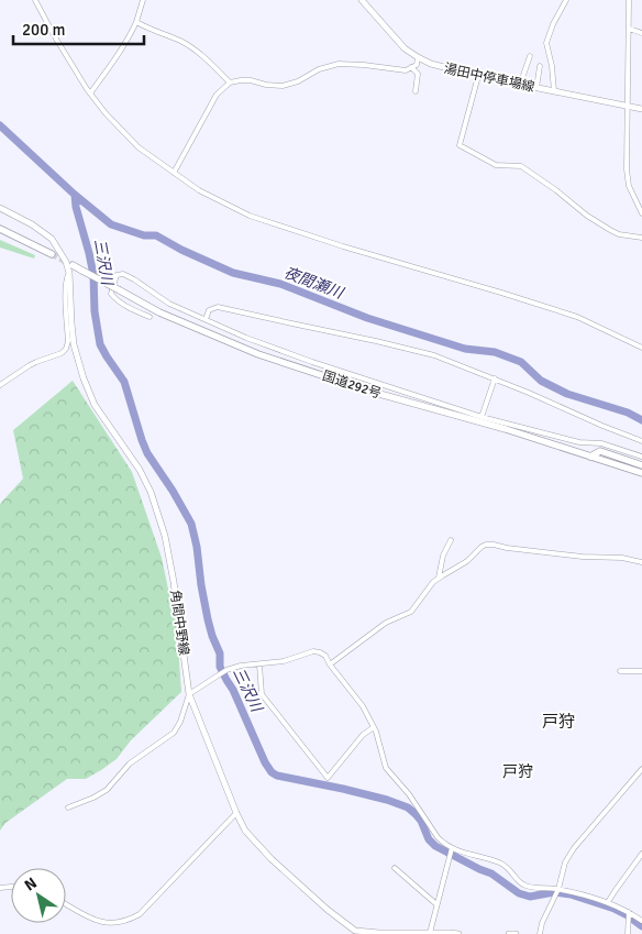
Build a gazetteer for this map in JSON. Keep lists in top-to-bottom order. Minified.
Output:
{"streets":{"highway":["国道292号"],"main road":["湯田中停車場線","角間中野線"]},"districts":["戸狩","戸狩"],"water":["三沢川","夜間瀬川"],"scale_bar":"200 m","north":"top left"}
